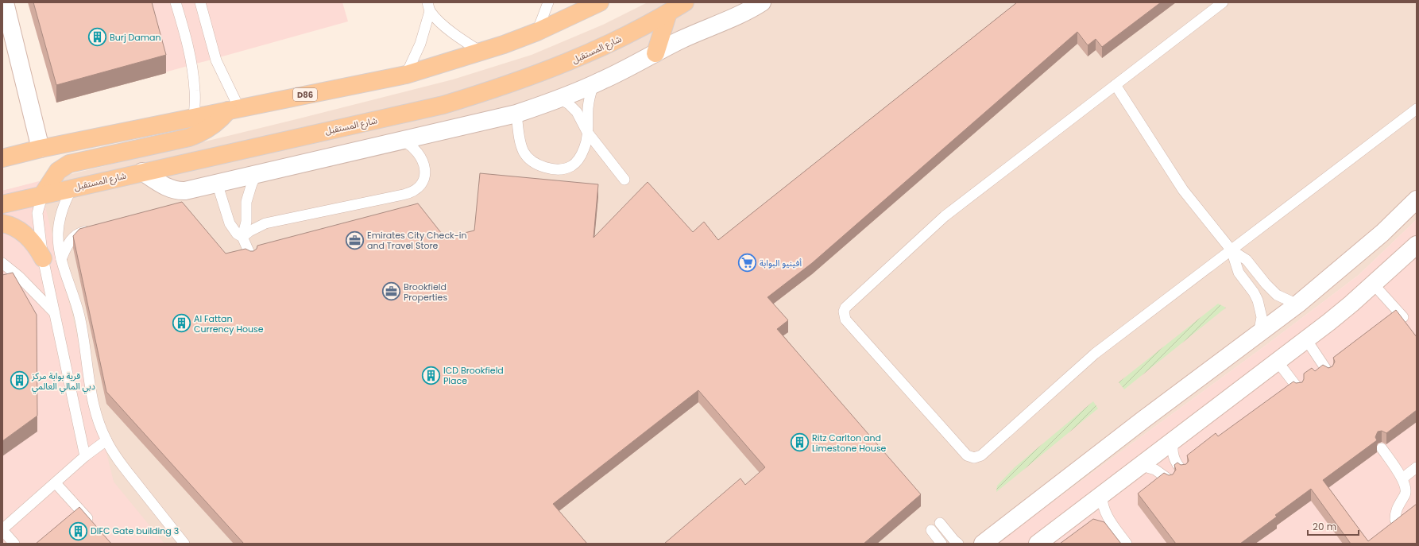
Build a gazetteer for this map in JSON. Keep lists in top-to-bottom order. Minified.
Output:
{"streets":{"main road":["شارع المستقبل","D86"]},"places":{"building":["Burj Daman","Al Fattan Currency House","ICD Brookfield Place","قرية بوابة مركز دبي المالي العالمي","Ritz Carlton and Limestone House","DIFC Gate building 3"],"office":["Emirates City Check-in and Travel Store","Brookfield Properties"],"supermarket":["أفينيو البوابة"]},"scale_bar":"20 m"}
